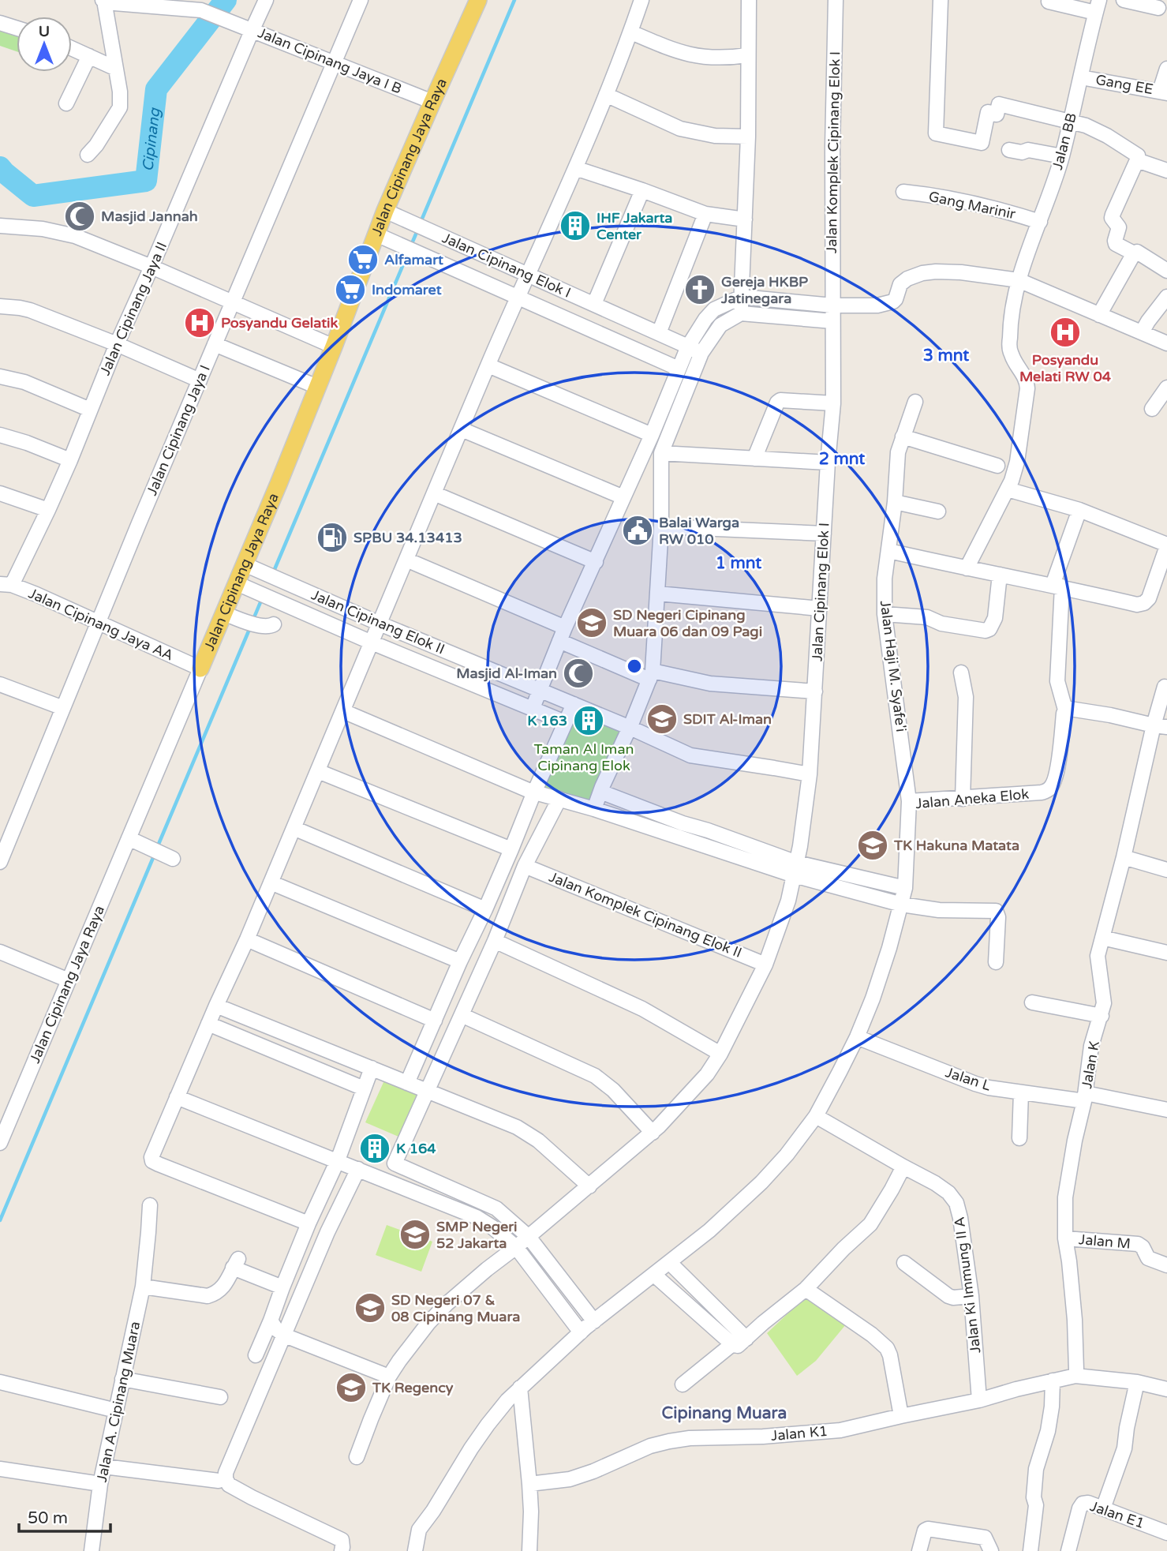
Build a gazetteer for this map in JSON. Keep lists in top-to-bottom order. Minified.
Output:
{"streets":{"main road":["Jalan Cipinang Jaya Raya"],"street":["Jalan Cipinang Jaya I B","Gang EE","Jalan BB","Jalan Komplek Cipinang Elok I","Gang Marinir","Jalan Cipinang Elok I","Jalan Cipinang Jaya II","Jalan Cipinang Jaya I","Jalan Cipinang Elok II","Jalan Cipinang Jaya AA","Jalan Haji M. Syafe'i","Jalan Aneka Elok","Jalan Komplek Cipinang Elok II","Jalan K","Jalan L","Jalan M","Jalan Ki Immung II A","Jalan A. Cipinang Muara","Jalan K1","Jalan E1"]},"crossings":[["Jalan Cipinang Jaya I B","Jalan Cipinang Jaya Raya"],["Jalan Cipinang Jaya I B","Jalan Cipinang Jaya II"],["Jalan Cipinang Jaya I B","Jalan Cipinang Jaya I"],["Gang EE","Jalan BB"],["Jalan BB","Gang Marinir"],["Jalan Komplek Cipinang Elok I","Jalan Cipinang Elok I"],["Jalan Cipinang Jaya Raya","Jalan Cipinang Elok I"],["Jalan Cipinang Jaya Raya","Jalan Cipinang Elok II"],["Jalan Cipinang Jaya Raya","Jalan Cipinang Jaya AA"],["Jalan Cipinang Jaya II","Jalan Cipinang Jaya AA"],["Jalan Cipinang Jaya I","Jalan Cipinang Jaya AA"],["Jalan Haji M. Syafe'i","Jalan Aneka Elok"],["Jalan K","Jalan L"],["Jalan K","Jalan M"],["Jalan K","Jalan K1"],["Jalan Ki Immung II A","Jalan K1"]],"districts":["Cipinang Muara"],"water":["Cipinang"],"parks":["Taman Al Iman Cipinang Elok"],"places":{"mosque":["Masjid Jannah","Masjid Al-Iman"],"building":["IHF Jakarta Center","K 163","K 164"],"supermarket":["Alfamart","Indomaret"],"church":["Gereja HKBP Jatinegara"],"hospital":["Posyandu Gelatik","Posyandu Melati RW 04"],"public building":["Balai Warga RW 010"],"fuel station":["SPBU 34.13413"],"school or university":["SD Negeri Cipinang Muara 06 dan 09 Pagi","SDIT Al-Iman","TK Hakuna Matata","SMP Negeri 52 Jakarta","SD Negeri 07 & 08 Cipinang Muara","TK Regency"]},"scale_bar":"50 m","north":"top","rings":["3 mnt","2 mnt","1 mnt"]}
